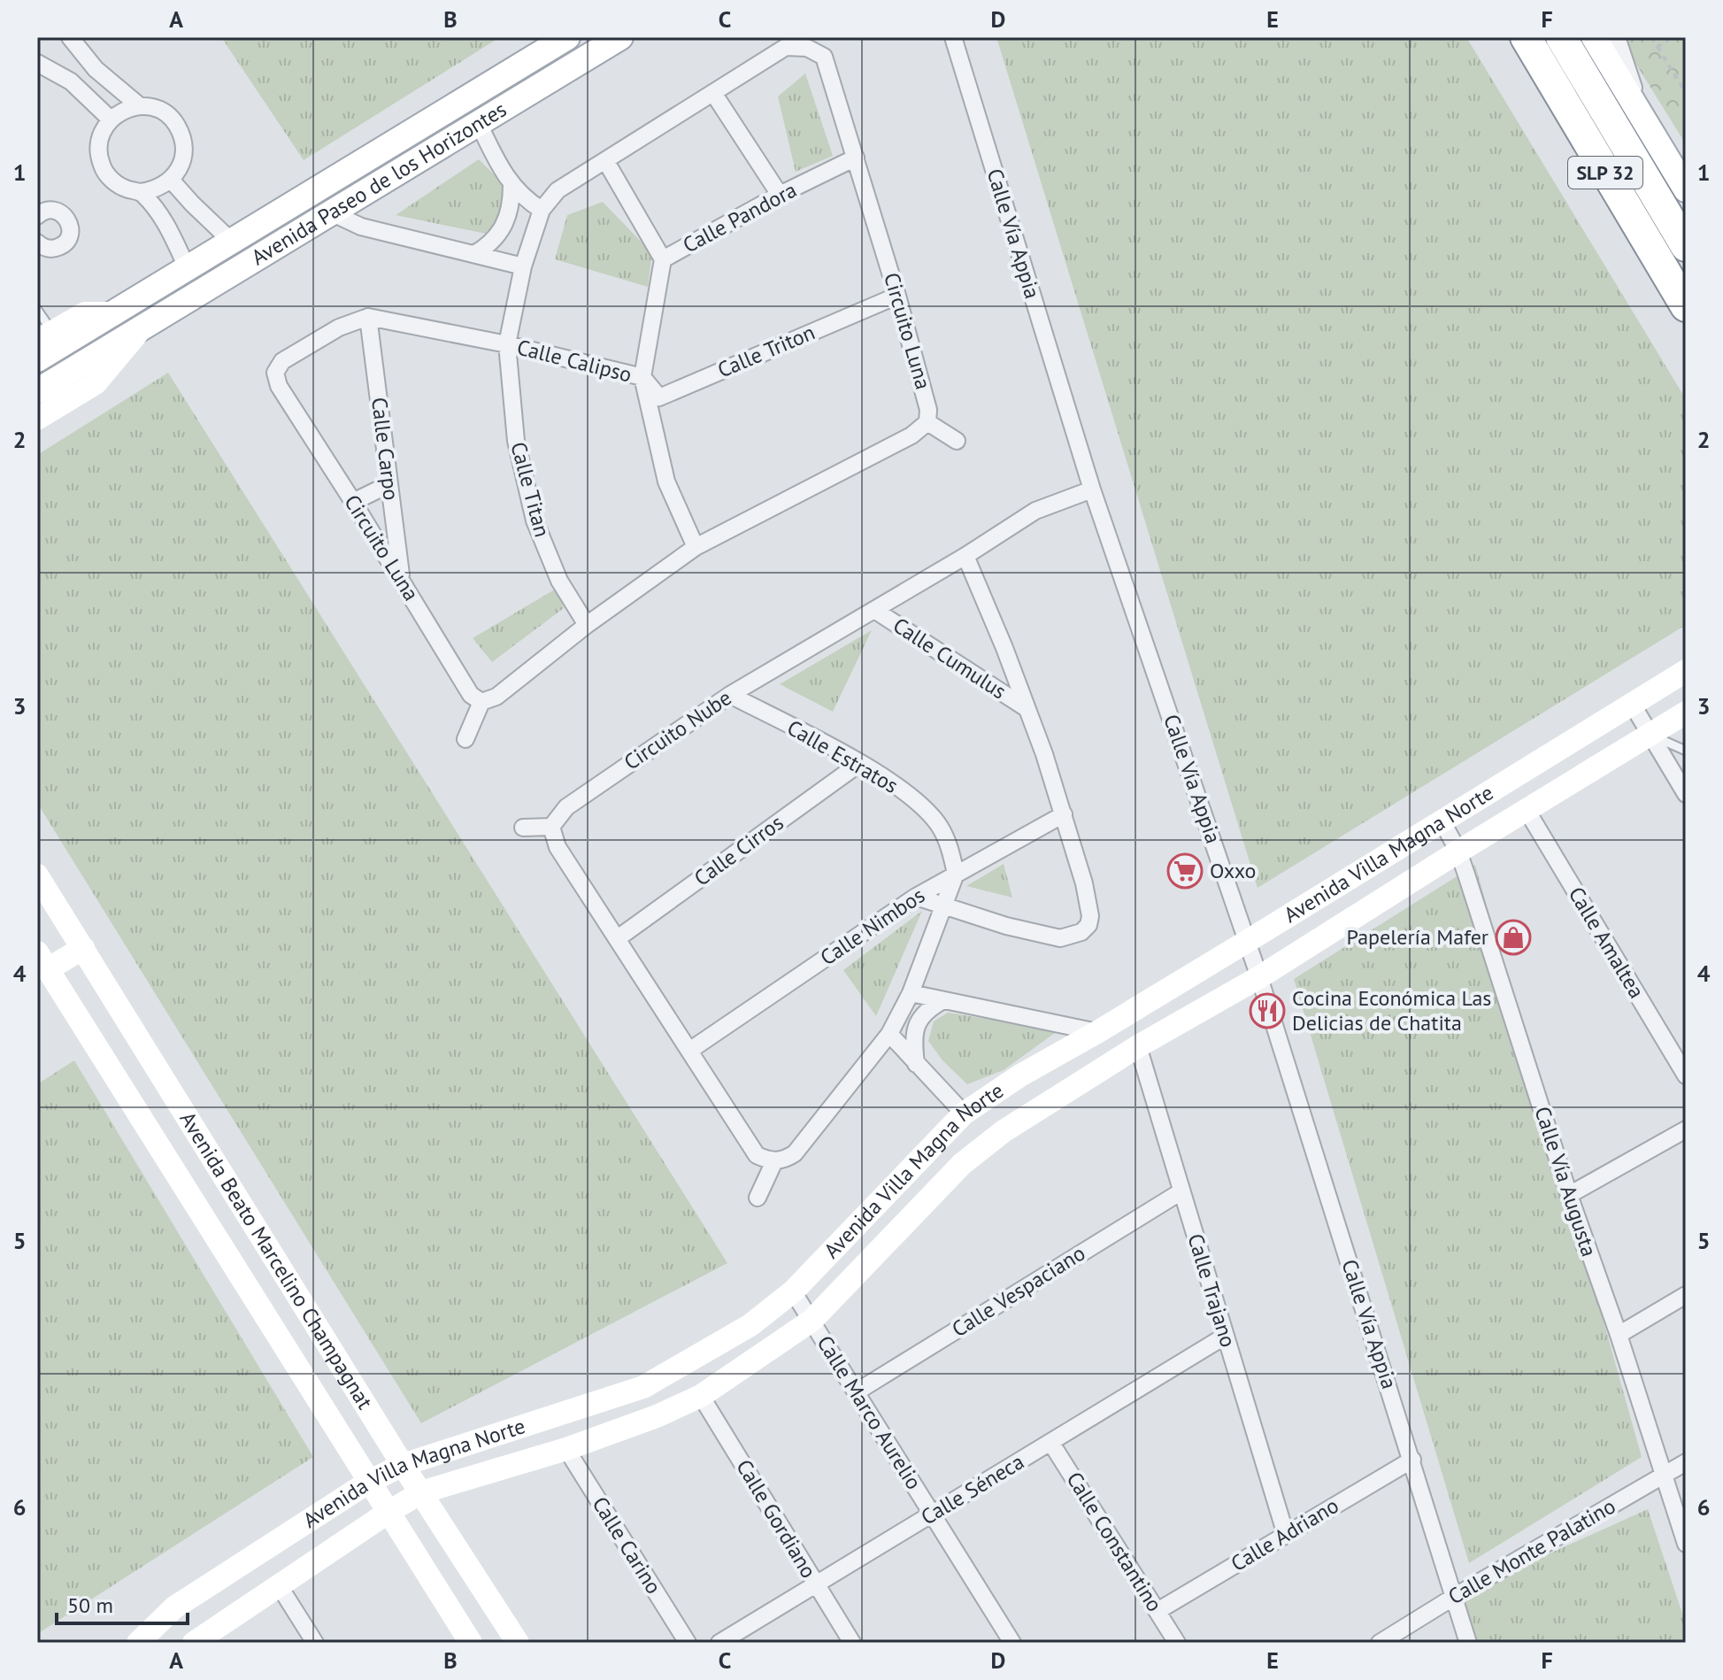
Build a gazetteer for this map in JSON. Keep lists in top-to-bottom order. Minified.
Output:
{"streets":{"highway":["SLP 32"],"main road":["Avenida Paseo de los Horizontes"],"street":["Calle Pandora","Calle Vía Appia","Circuito Luna","Calle Triton","Calle Calipso","Calle Carpo","Calle Titan","Calle Cumulus","Circuito Nube","Calle Estratos","Calle Cirros","Avenida Villa Magna Norte","Calle Nimbos","Calle Amaltea","Calle Vía Augusta","Avenida Beato Marcelino Champagnat","Calle Trajano","Calle Vespaciano","Calle Marco Aurelio","Calle Séneca","Calle Gordiano","Calle Adriano","Calle Constantino","Calle Carino","Calle Monte Palatino"]},"crossings":[["Calle Pandora","Circuito Luna"],["Calle Pandora","Calle Triton"],["Calle Pandora","Calle Calipso"],["Calle Vía Appia","Circuito Nube"],["Calle Vía Appia","Avenida Villa Magna Norte"],["Calle Vía Appia","Calle Adriano"],["Calle Vía Appia","Calle Monte Palatino"],["Circuito Luna","Calle Triton"],["Circuito Luna","Calle Calipso"],["Circuito Luna","Calle Carpo"],["Circuito Luna","Calle Titan"],["Calle Triton","Calle Calipso"],["Calle Calipso","Calle Titan"],["Calle Cumulus","Circuito Nube"],["Circuito Nube","Calle Estratos"],["Calle Estratos","Calle Cirros"],["Calle Estratos","Calle Nimbos"],["Avenida Villa Magna Norte","Calle Amaltea"],["Avenida Villa Magna Norte","Calle Vía Augusta"],["Avenida Villa Magna Norte","Avenida Beato Marcelino Champagnat"],["Avenida Villa Magna Norte","Calle Trajano"],["Avenida Villa Magna Norte","Calle Marco Aurelio"],["Avenida Villa Magna Norte","Calle Gordiano"],["Avenida Villa Magna Norte","Calle Carino"],["Calle Vía Augusta","Calle Monte Palatino"],["Calle Trajano","Calle Vespaciano"],["Calle Trajano","Calle Séneca"],["Calle Trajano","Calle Adriano"],["Calle Vespaciano","Calle Marco Aurelio"],["Calle Marco Aurelio","Calle Séneca"],["Calle Séneca","Calle Gordiano"],["Calle Séneca","Calle Constantino"],["Calle Adriano","Calle Constantino"]],"places":{"supermarket":["Oxxo"],"shop":["Papelería Mafer"],"restaurant":["Cocina Económica Las Delicias de Chatita"]},"scale_bar":"50 m","grid":{"columns":["A","B","C","D","E","F"],"rows":["1","2","3","4","5","6"]}}
